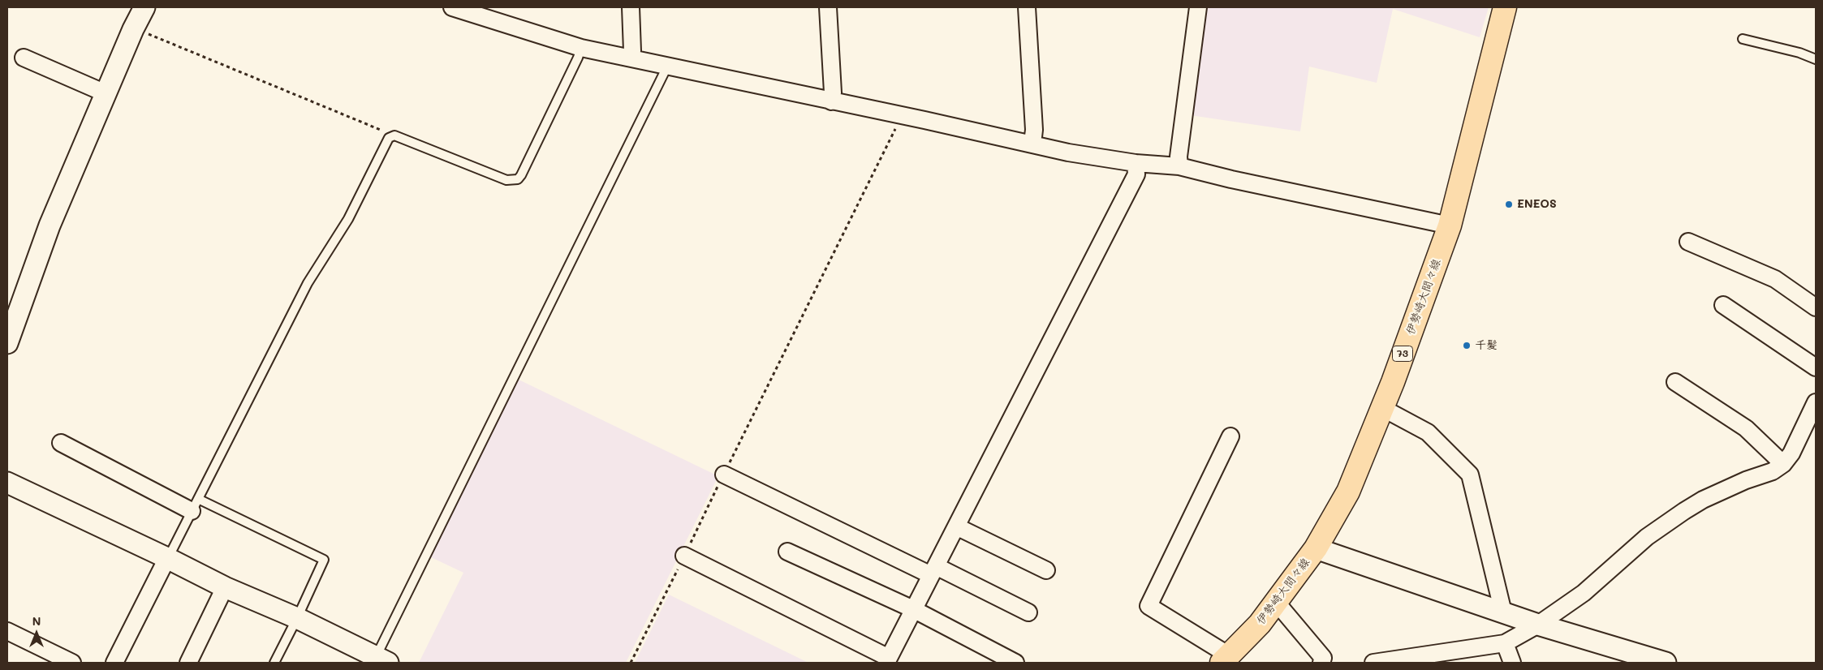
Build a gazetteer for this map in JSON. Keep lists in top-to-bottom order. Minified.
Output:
{"streets":{"main road":["伊勢崎大間々線","73"]},"places":["ENEOS","千髪"],"north":"top"}
